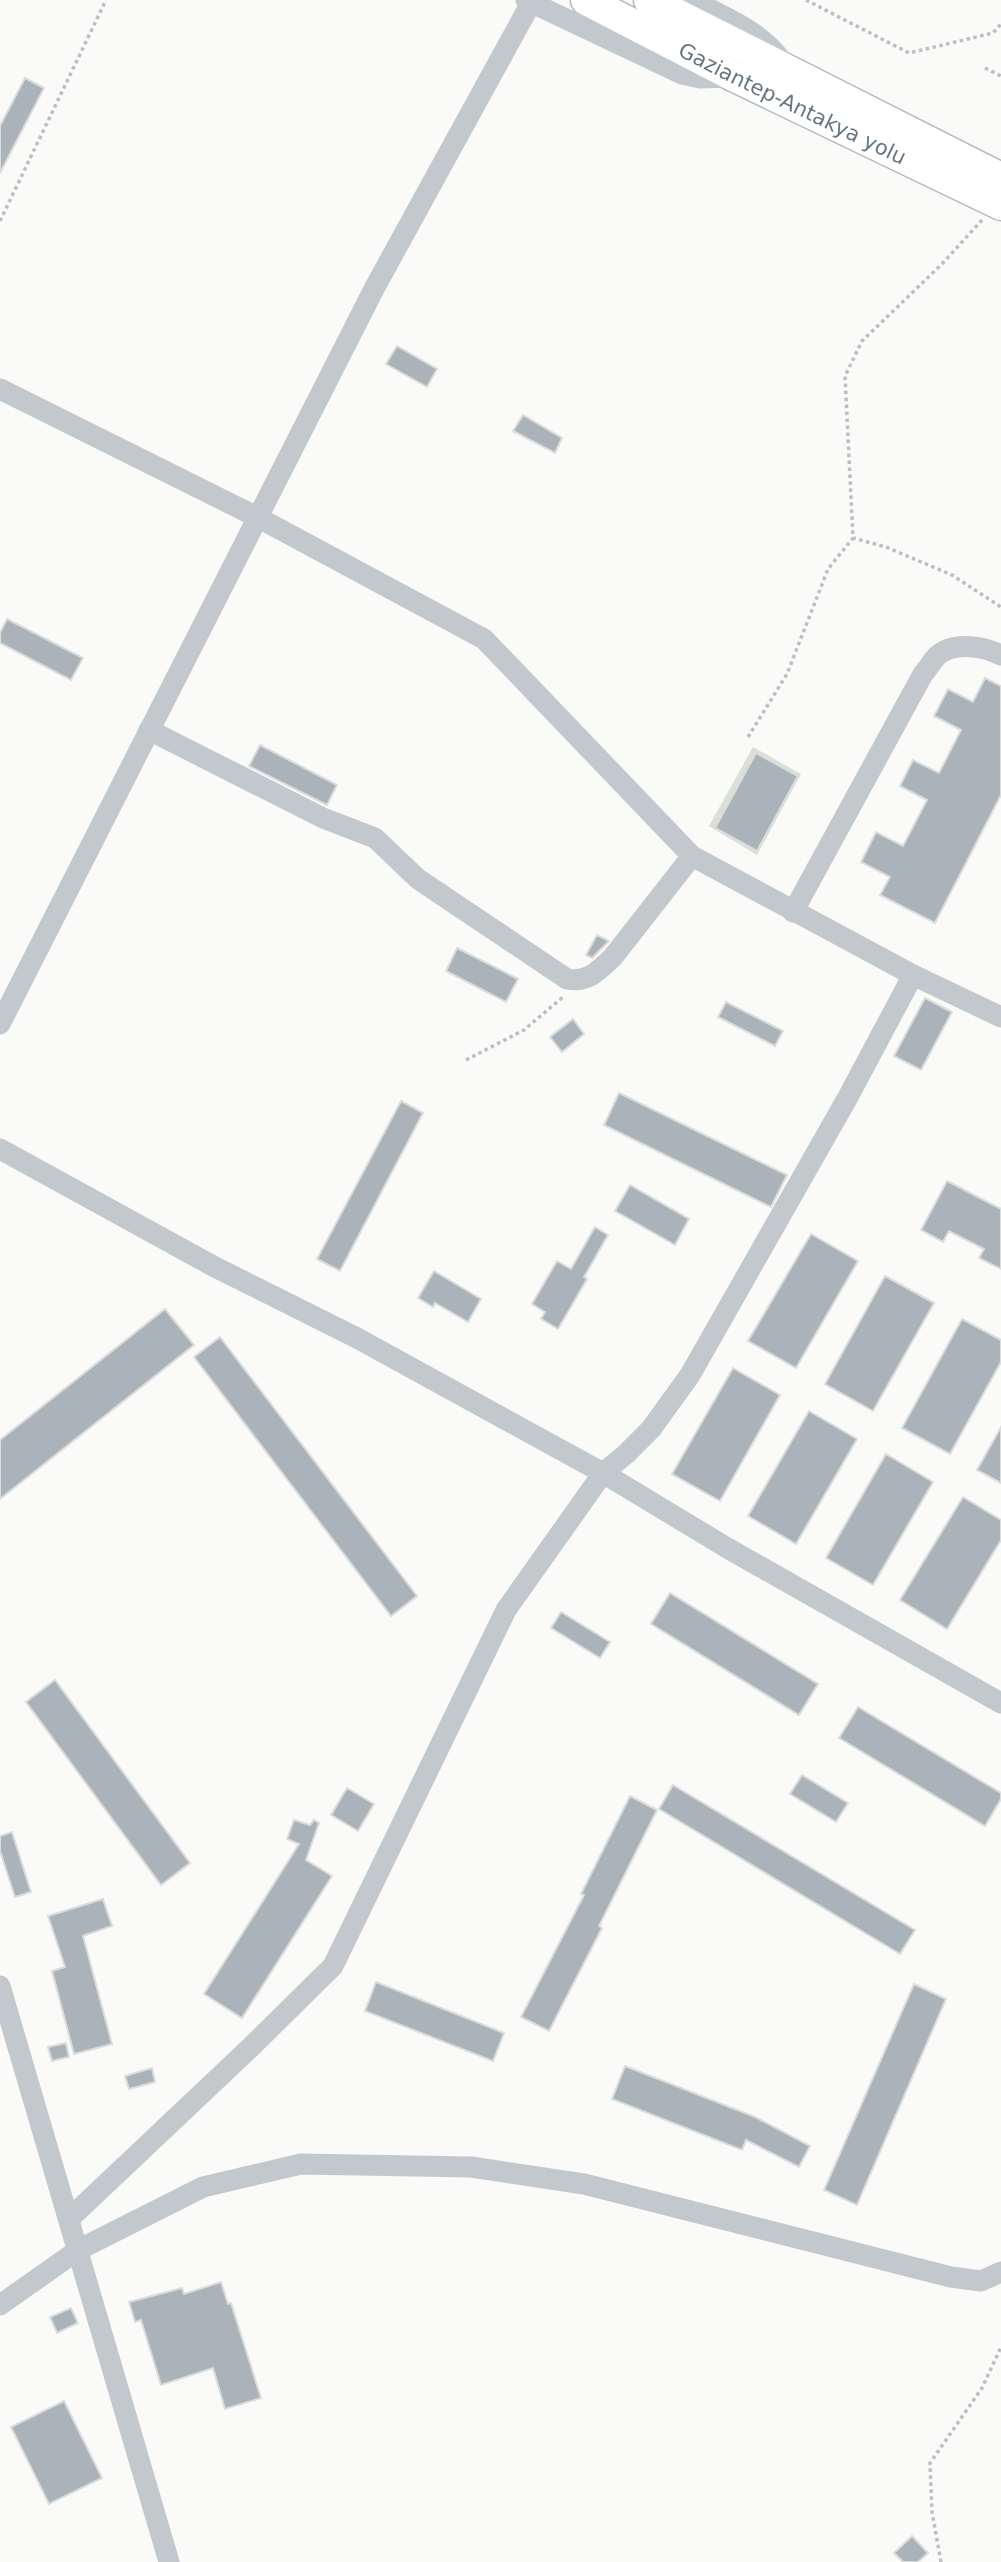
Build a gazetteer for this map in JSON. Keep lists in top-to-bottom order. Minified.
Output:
{"streets":{"main road":["Gaziantep-Antakya yolu"]}}
